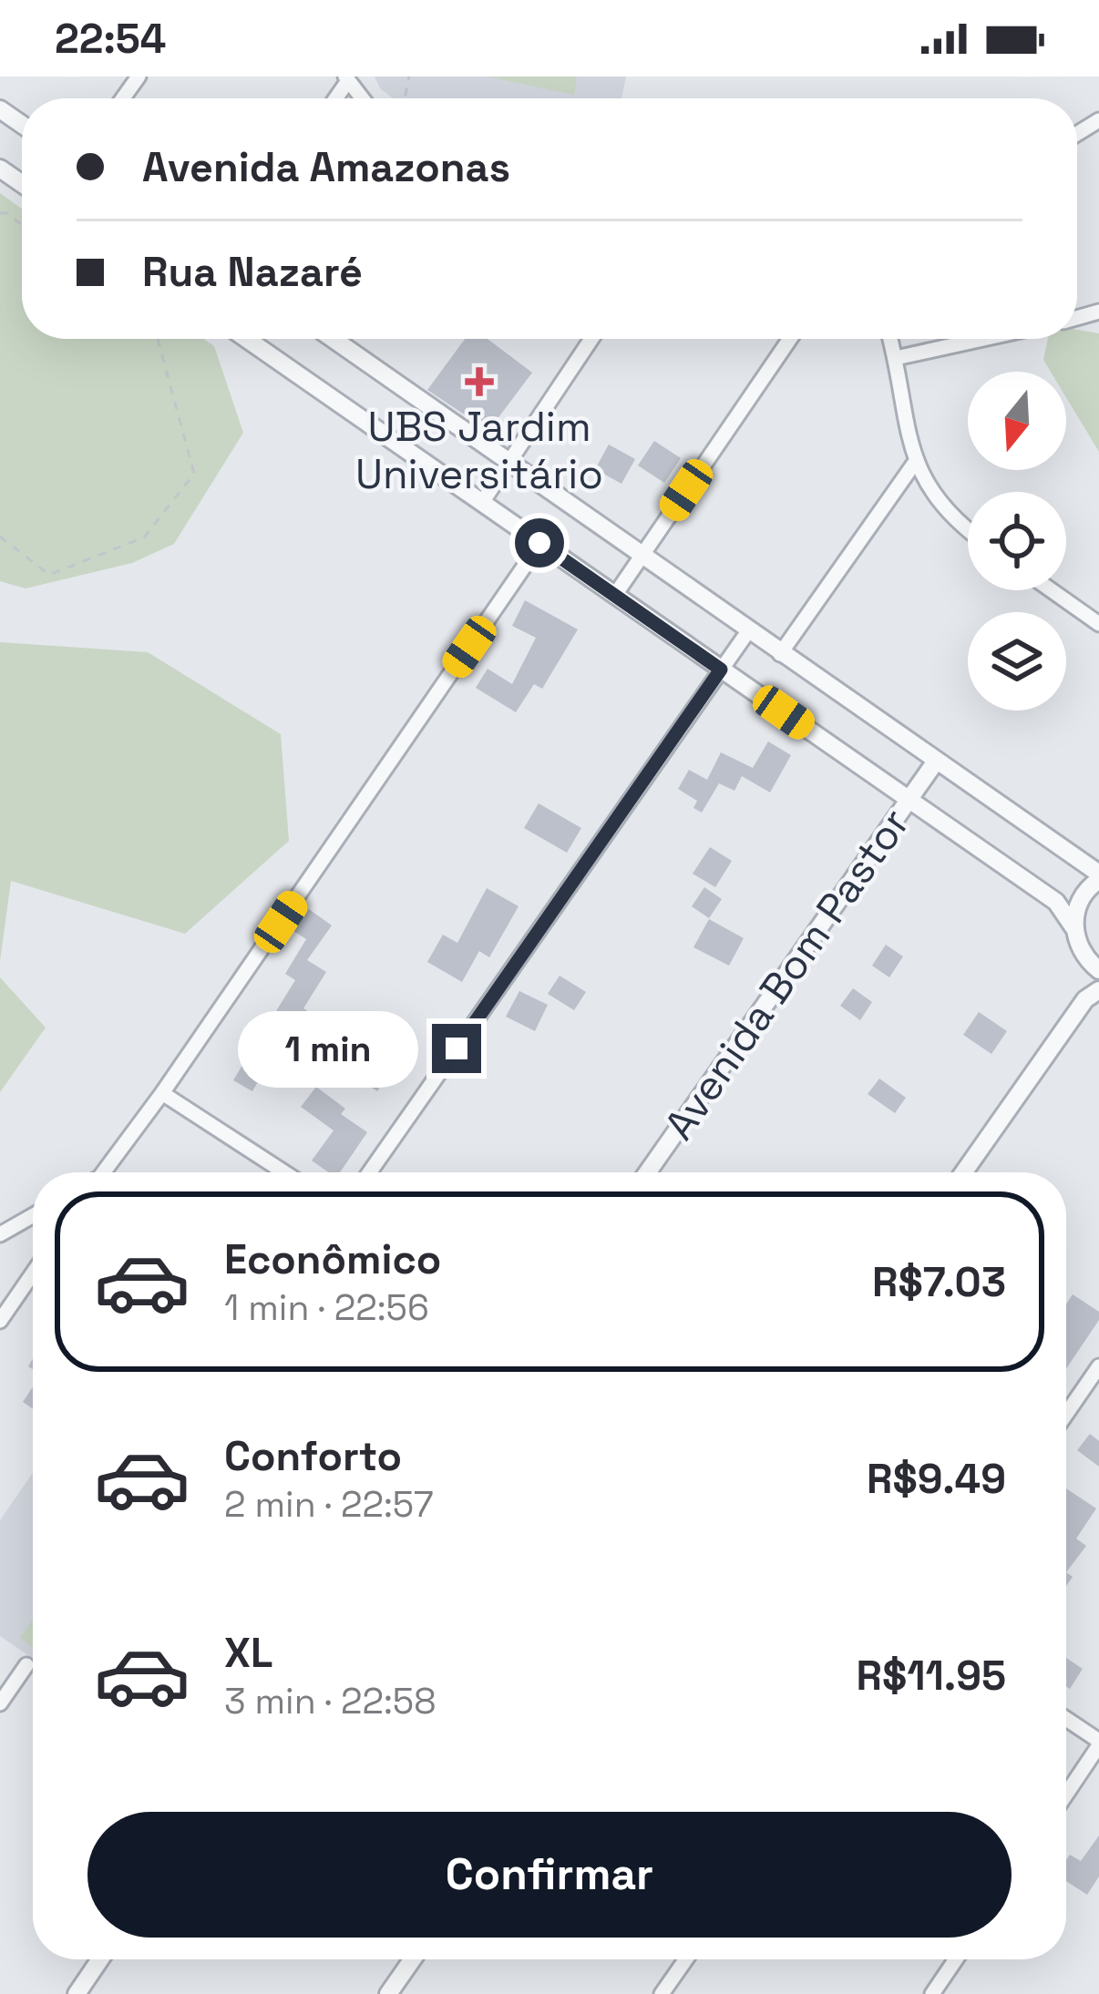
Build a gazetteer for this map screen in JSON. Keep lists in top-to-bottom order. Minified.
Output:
{"streets":{"street":["Avenida Bom Pastor"]},"places":{"health":["UBS Jardim Universitário"]},"north":"bottom","page":{"status":"22:54","banner":["Avenida Amazonas","Rua Nazaré"],"bubble":"1 min","list":[{"name":"Econômico","note":"1 min · 22:56","value":"R$7.03"},{"name":"Conforto","note":"2 min · 22:57","value":"R$9.49"},{"name":"XL","note":"3 min · 22:58","value":"R$11.95"}],"buttons":"Confirmar"}}
